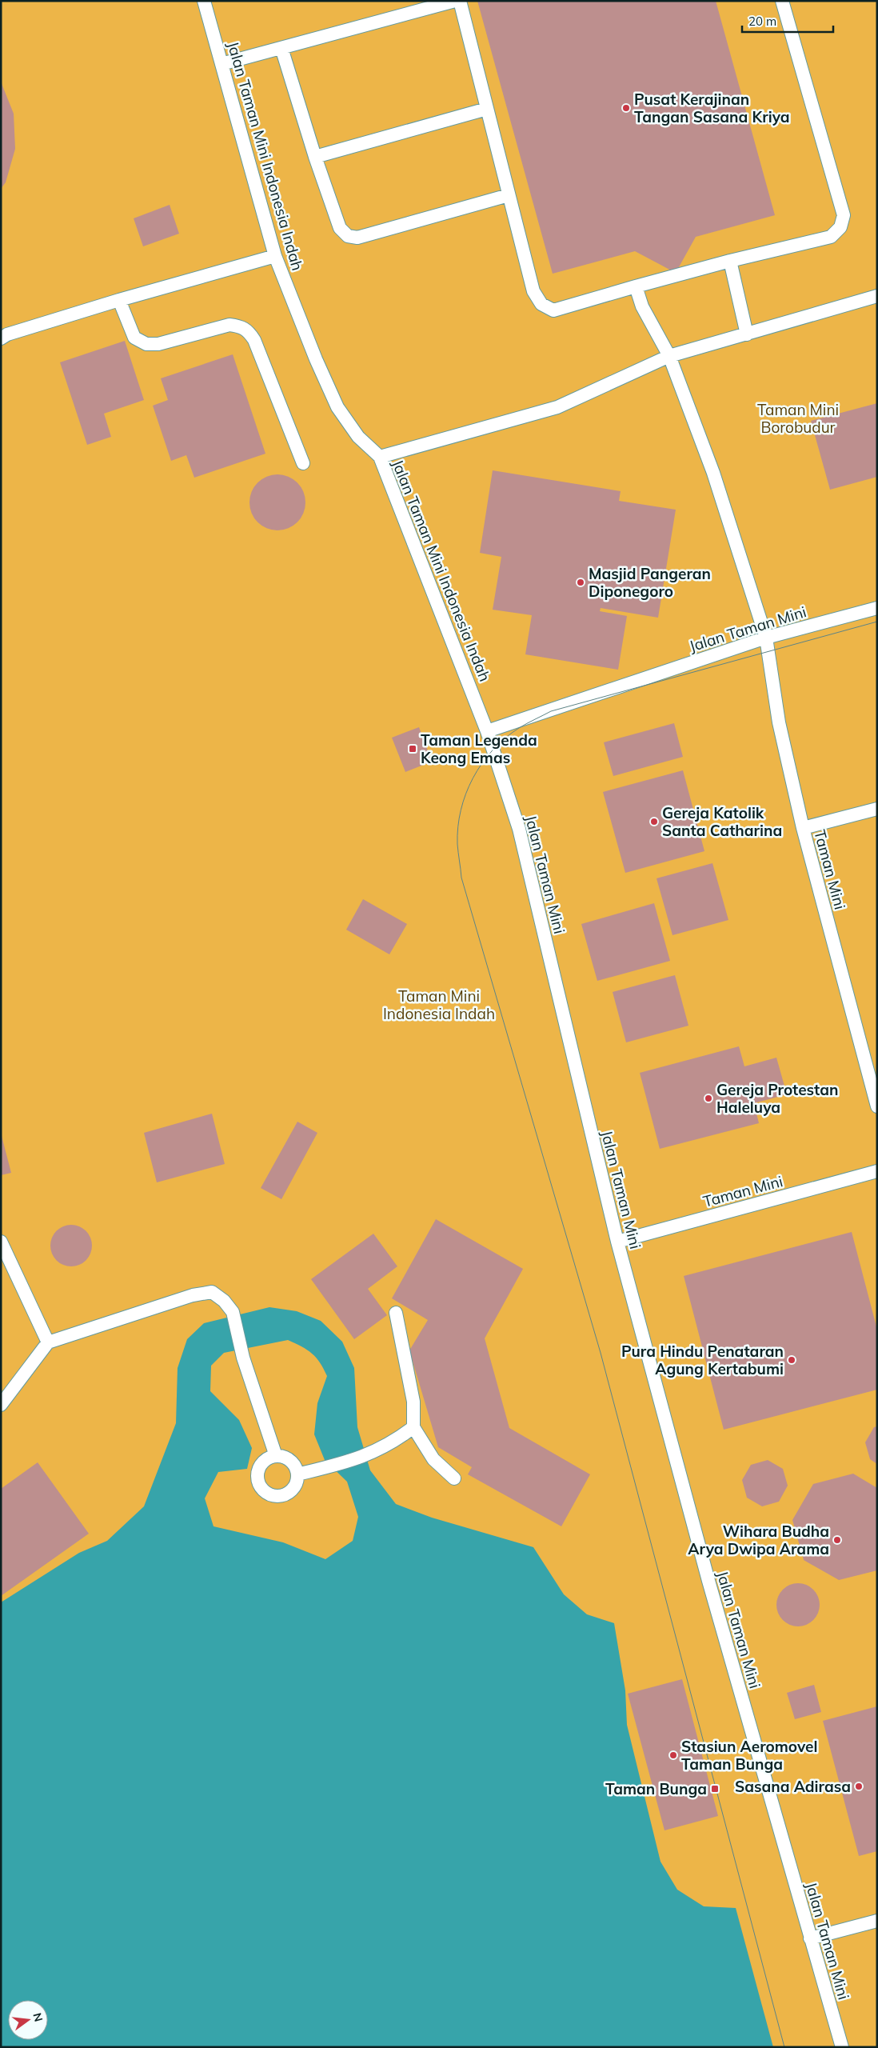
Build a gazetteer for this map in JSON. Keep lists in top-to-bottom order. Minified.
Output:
{"streets":{"lane":["Jalan Taman Mini Indonesia Indah","Jalan Taman Mini","Taman Mini"]},"crossings":[["Jalan Taman Mini Indonesia Indah","Jalan Taman Mini"],["Jalan Taman Mini","Taman Mini"]],"parks":["Taman Mini Borobudur","Taman Mini Indonesia Indah"],"places":{"other":["Pusat Kerajinan Tangan Sasana Kriya","Masjid Pangeran Diponegoro","Gereja Katolik Santa Catharina","Gereja Protestan Haleluya","Pura Hindu Penataran Agung Kertabumi","Wihara Budha Arya Dwipa Arama","Stasiun Aeromovel Taman Bunga","Sasana Adirasa"],"transit":["Taman Legenda Keong Emas","Taman Bunga"]},"scale_bar":"20 m","north":"right"}
